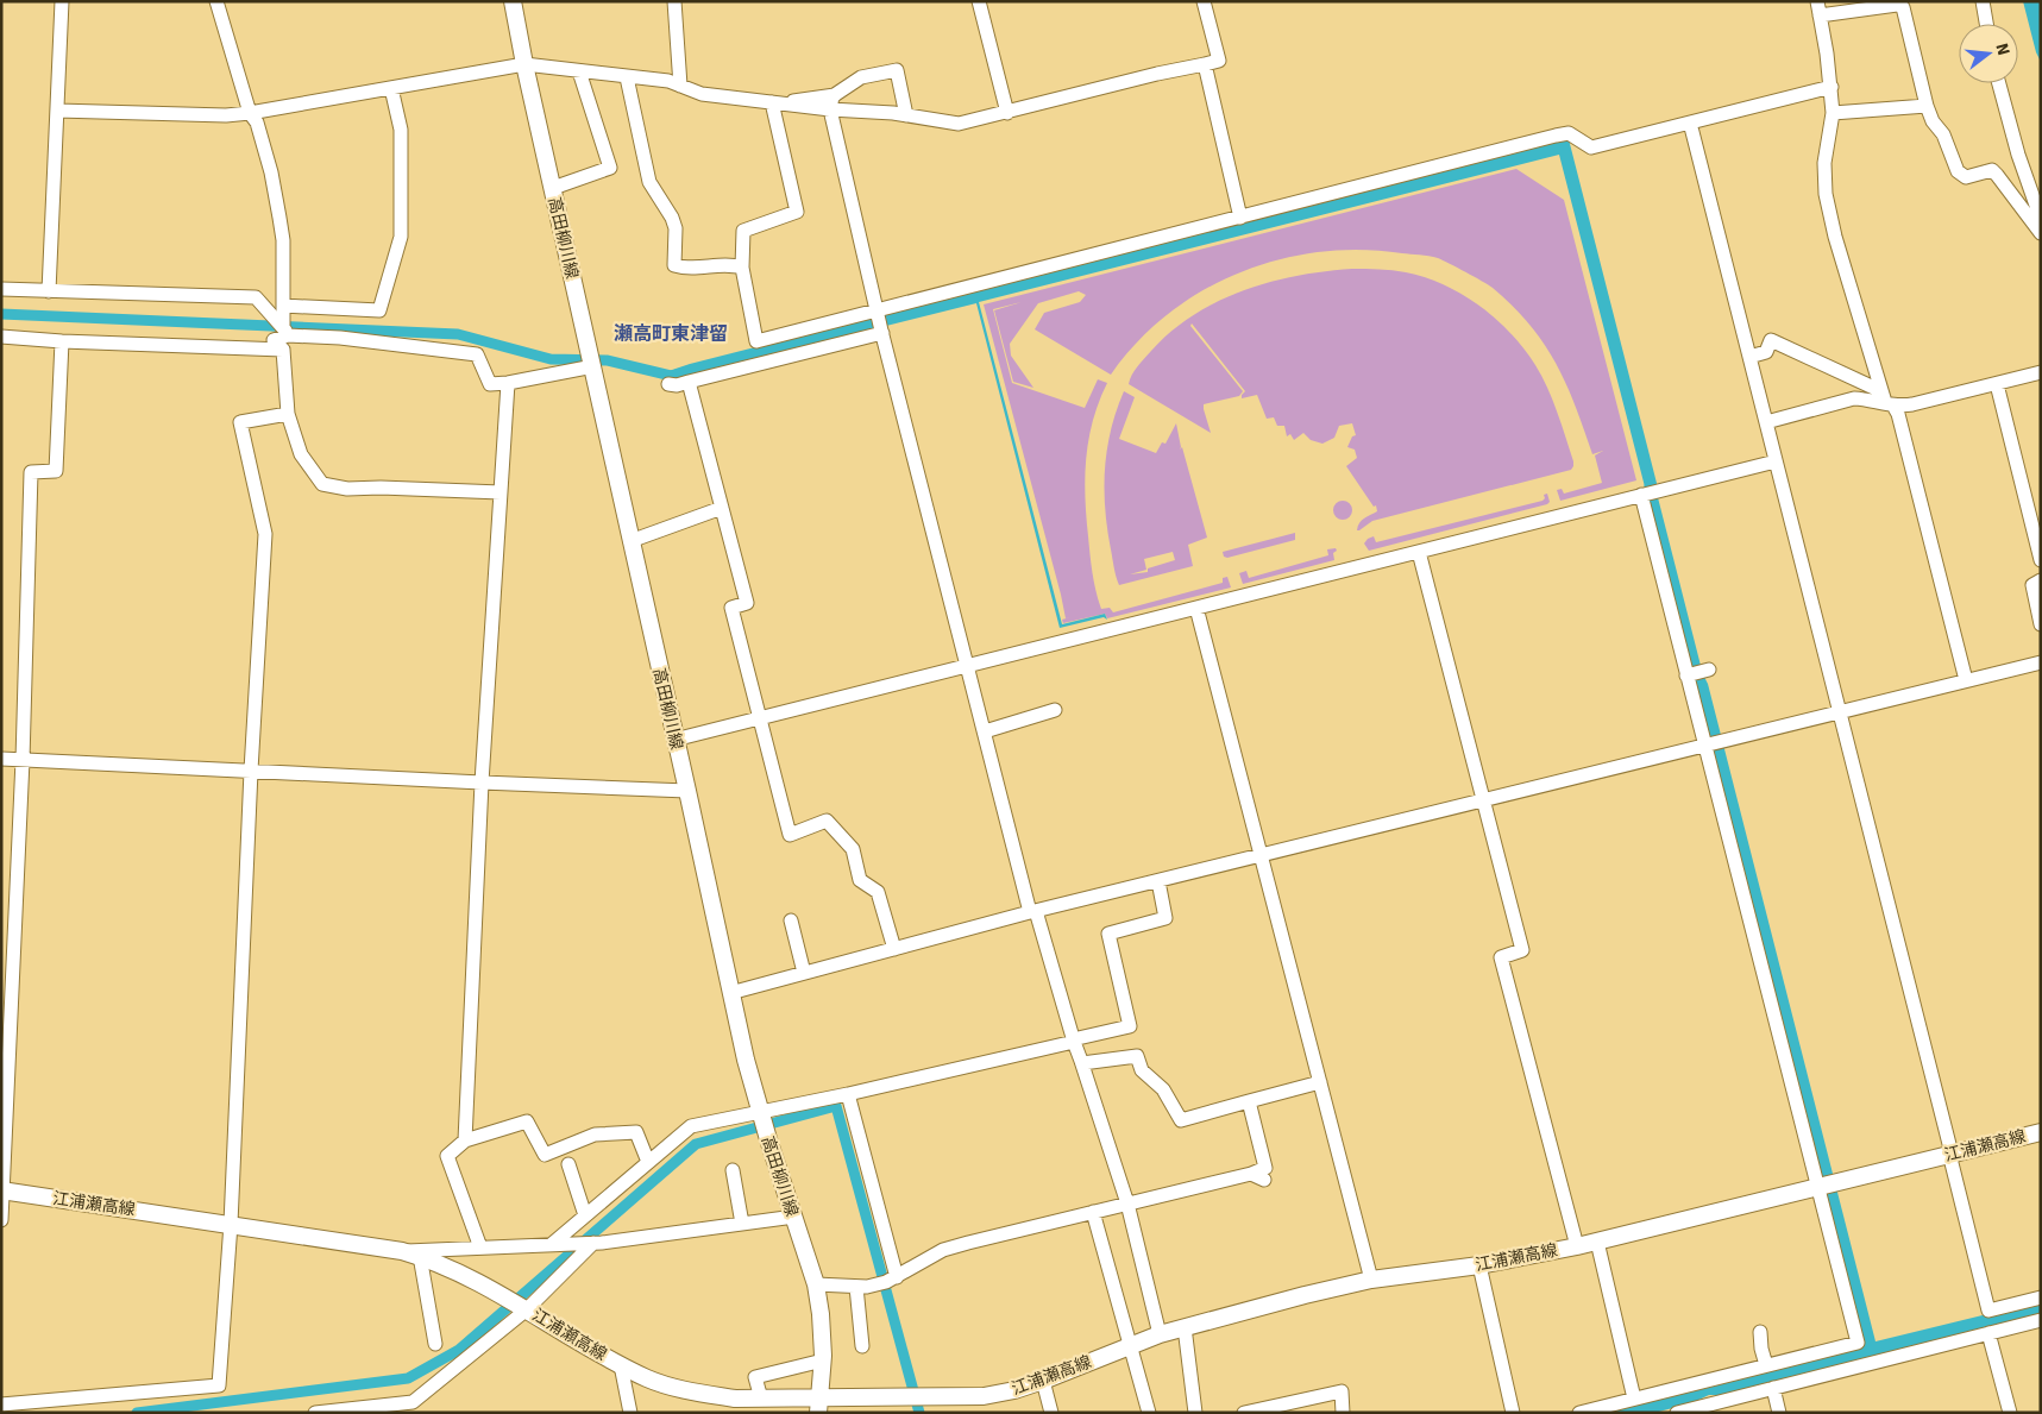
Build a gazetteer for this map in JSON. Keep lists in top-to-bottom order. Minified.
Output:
{"streets":{"main road":["高田柳川線","江浦瀬高線"]},"crossings":[["高田柳川線","江浦瀬高線"]],"districts":["瀬高町東津留"],"north":"right"}
